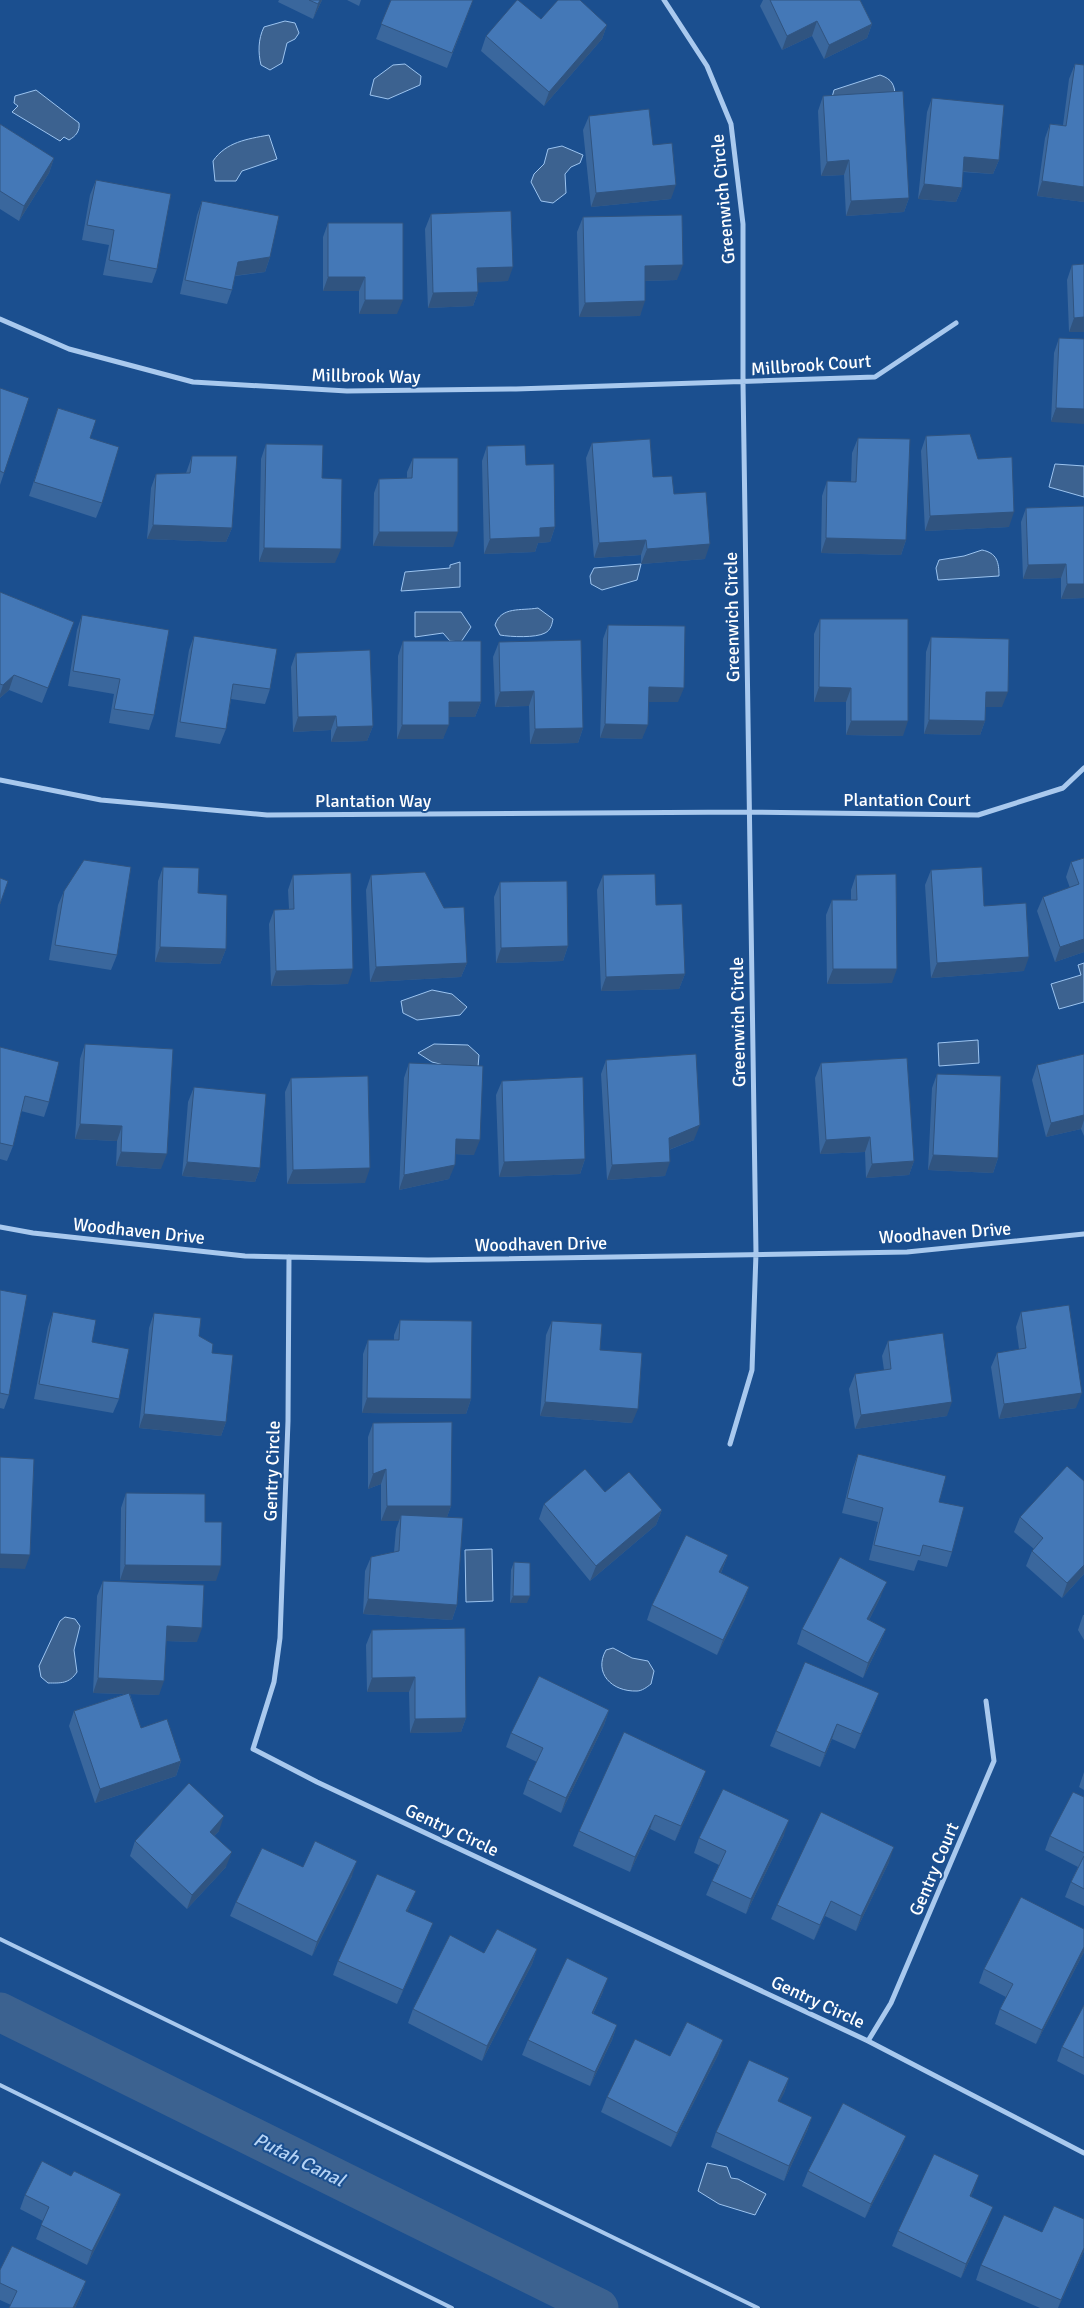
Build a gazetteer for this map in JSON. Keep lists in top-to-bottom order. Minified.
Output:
{"streets":{"street":["Greenwich Circle","Millbrook Court","Millbrook Way","Plantation Court","Plantation Way","Woodhaven Drive","Gentry Circle","Gentry Court"]},"crossings":[["Greenwich Circle","Millbrook Court"],["Greenwich Circle","Millbrook Way"],["Greenwich Circle","Plantation Court"],["Greenwich Circle","Plantation Way"],["Greenwich Circle","Woodhaven Drive"],["Millbrook Court","Millbrook Way"],["Plantation Court","Plantation Way"],["Woodhaven Drive","Gentry Circle"],["Gentry Circle","Gentry Court"]],"water":["Putah Canal"]}
